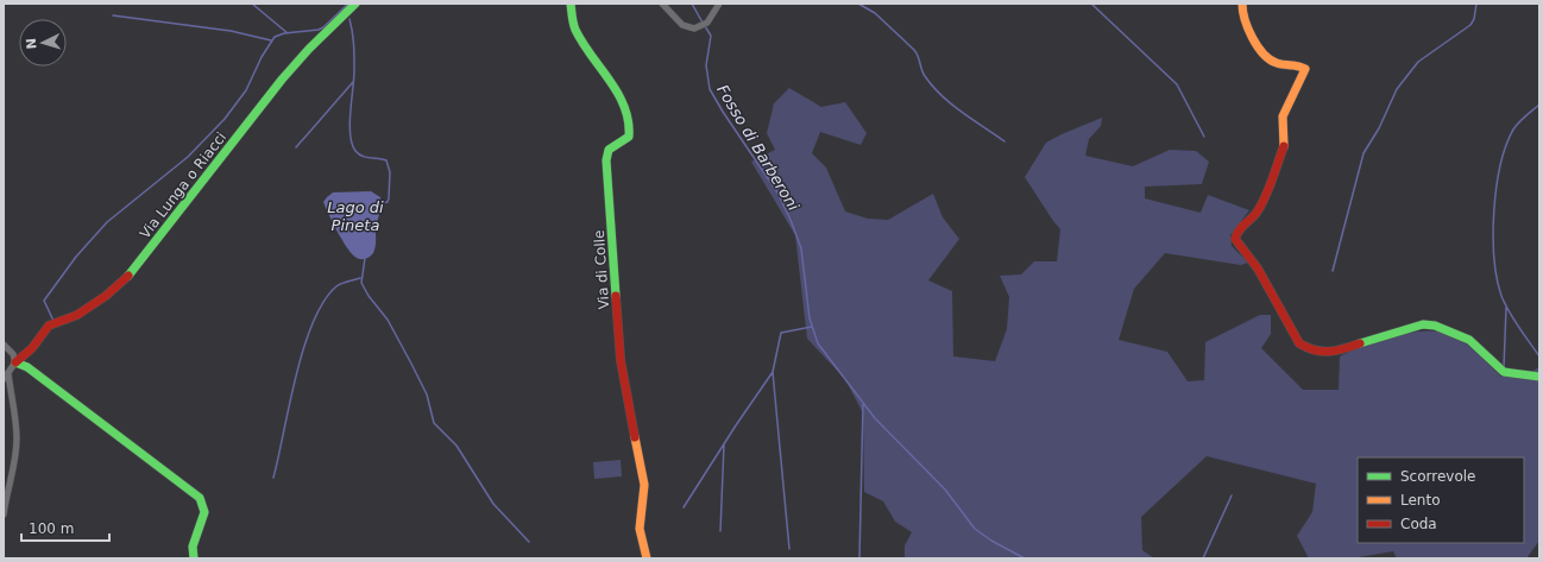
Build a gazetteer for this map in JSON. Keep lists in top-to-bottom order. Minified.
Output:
{"streets":{"street":["Via Lunga o Riacci","Via di Colle"]},"water":["Fosso di Barberoni","Lago di Pineta"],"legend":["Scorrevole","Lento","Coda"],"scale_bar":"100 m","north":"left"}
